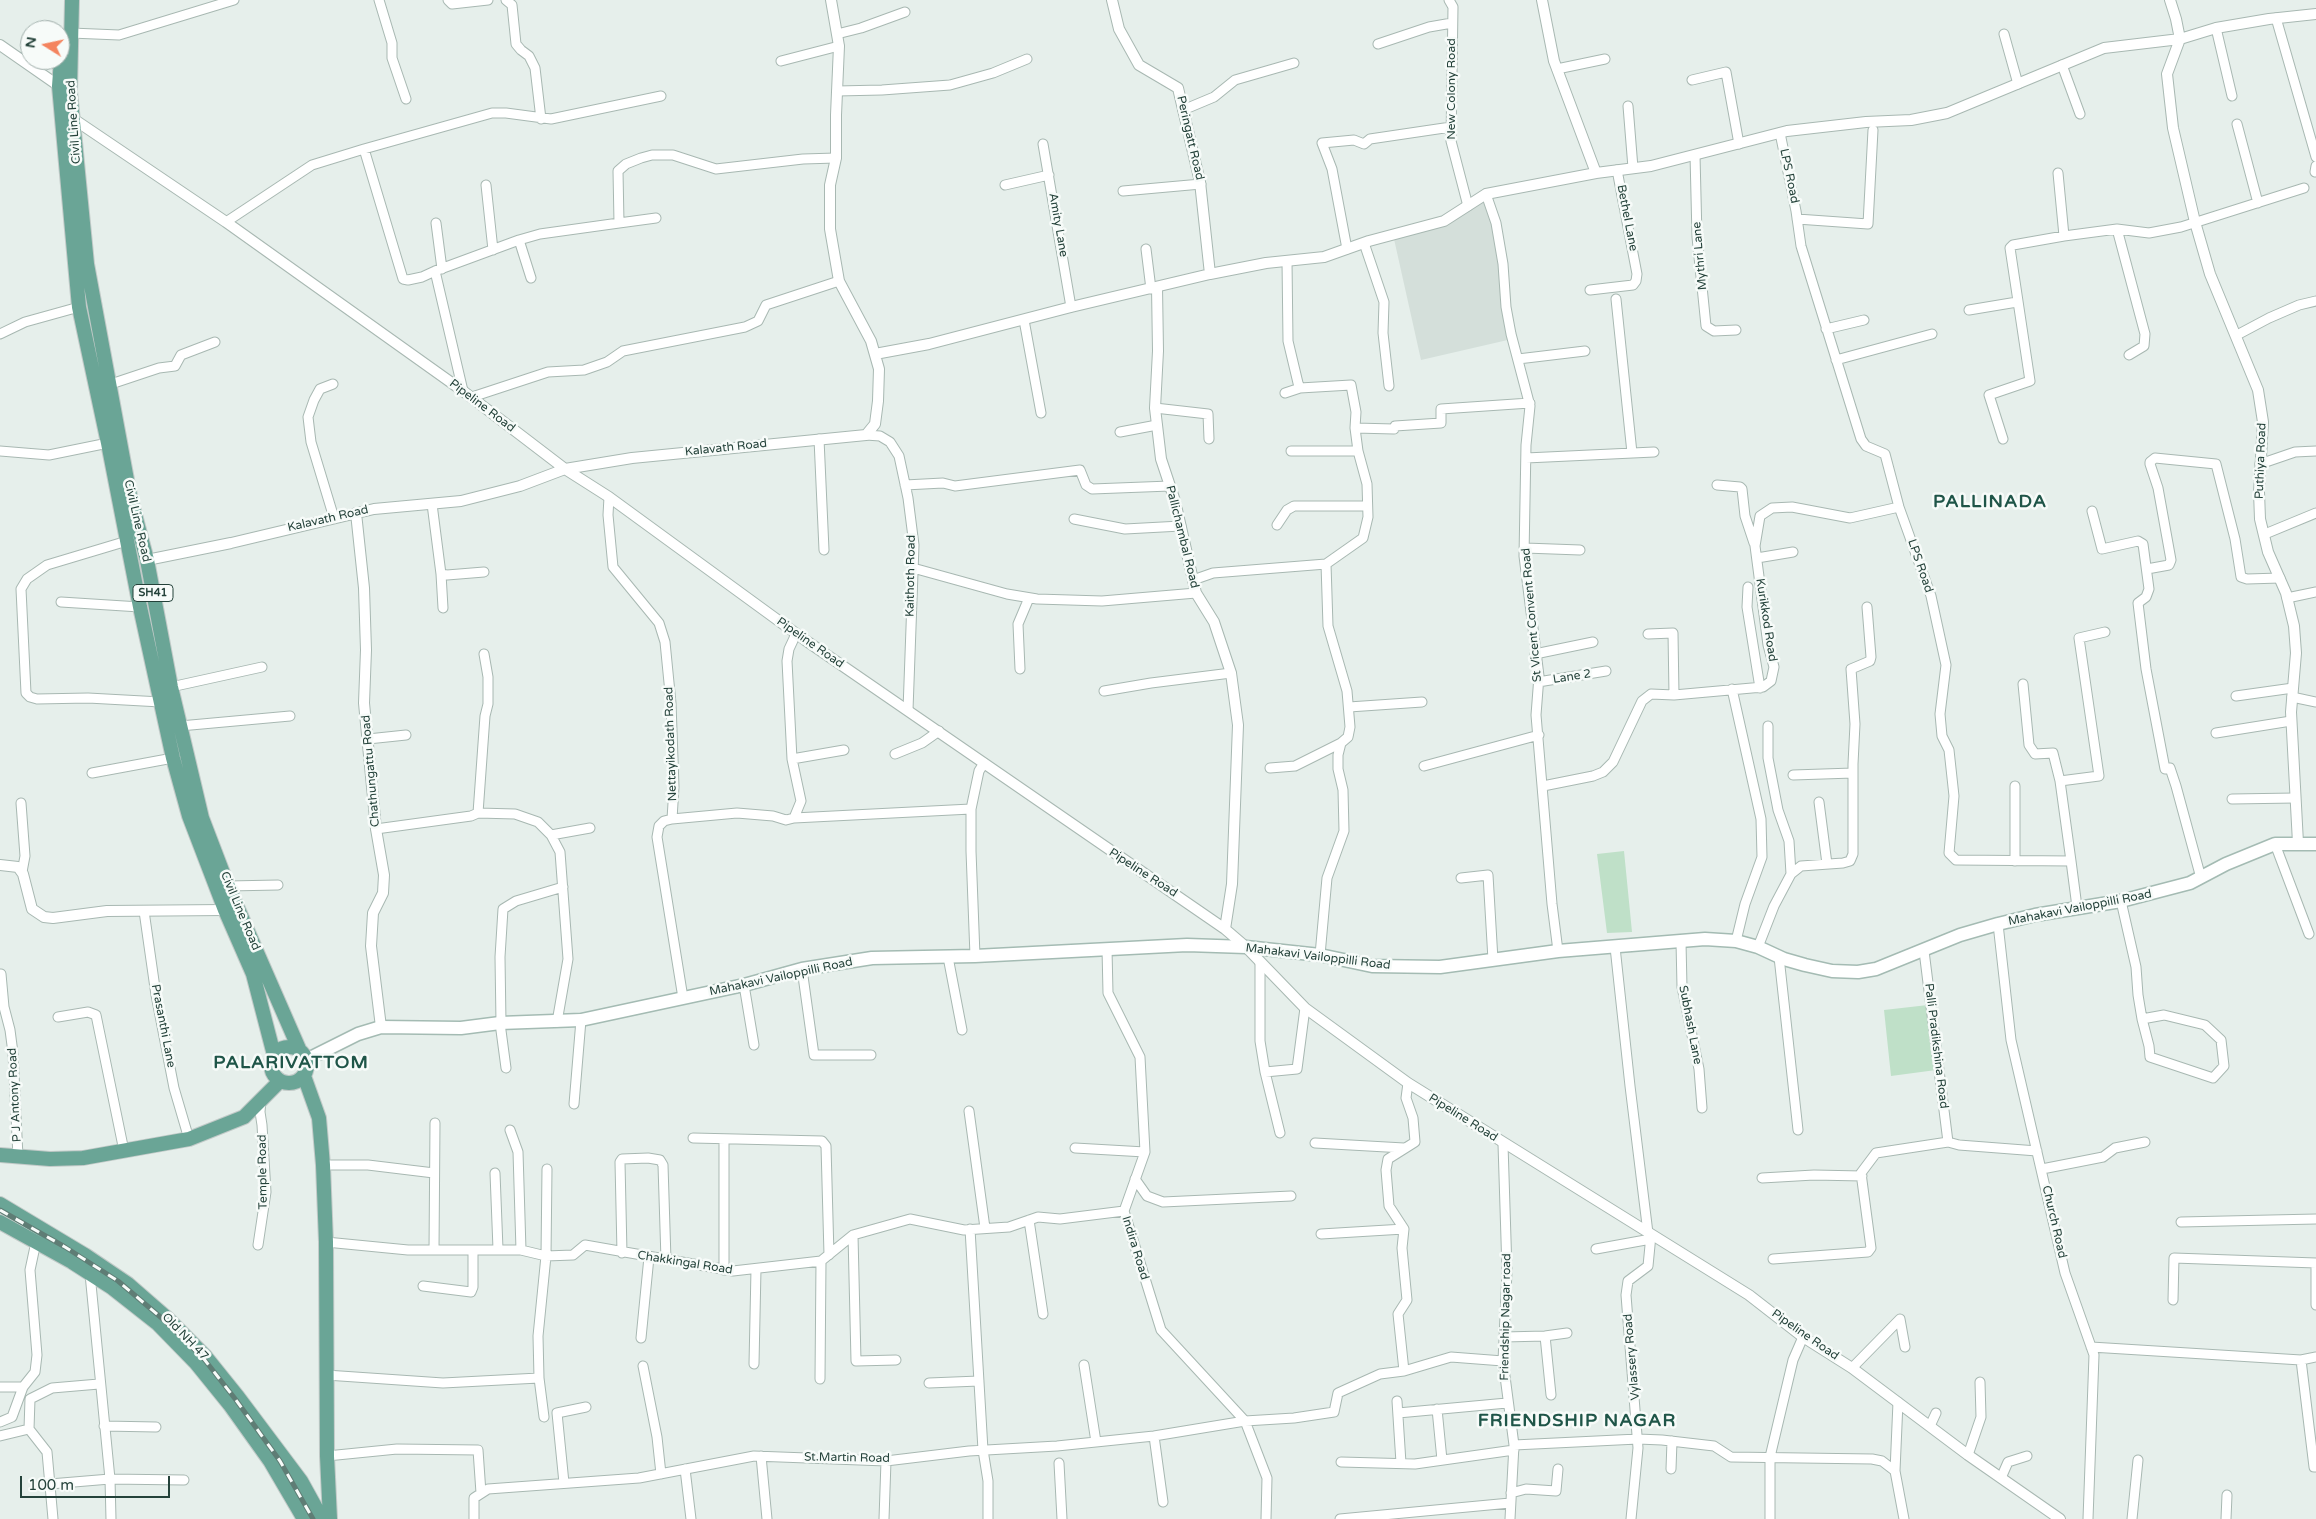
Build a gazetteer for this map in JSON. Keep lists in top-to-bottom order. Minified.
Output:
{"streets":{"main road":["Civil Line Road","SH41","Mahakavi Vailoppilli Road","Old NH 47"],"street":["New Colony Road","Peringatt Road","LPS Road","Bethel Lane","Amity Lane","Mythri Lane","Pipeline Road","Kalavath Road","Puthiya Road","Pallichambal Road","Kaithoth Road","St Vicent Convent Road","Kurikkod Road","Lane 2","Nettayikodath Road","Chathungattu Road","Subhash Lane","Prasanthi Lane","Palli Pradikshina Road","P J Antony Road","Temple Road","Church Road","Indira Road","Chakkingal Road","Friendship Nagar road","Vylassery Road","St.Martin Road"]},"crossings":[["Civil Line Road","Pipeline Road"],["Civil Line Road","Kalavath Road"],["Civil Line Road","Mahakavi Vailoppilli Road"],["LPS Road","Kurikkod Road"],["Pipeline Road","Kalavath Road"],["Pipeline Road","Pallichambal Road"],["Pipeline Road","Kaithoth Road"],["Pipeline Road","Nettayikodath Road"],["Pipeline Road","Mahakavi Vailoppilli Road"],["Pipeline Road","Friendship Nagar road"],["Pipeline Road","Vylassery Road"],["Kalavath Road","Kaithoth Road"],["Kalavath Road","Chathungattu Road"],["Puthiya Road","Mahakavi Vailoppilli Road"],["St Vicent Convent Road","Lane 2"],["St Vicent Convent Road","Mahakavi Vailoppilli Road"],["Nettayikodath Road","Mahakavi Vailoppilli Road"],["Chathungattu Road","Mahakavi Vailoppilli Road"],["Mahakavi Vailoppilli Road","Subhash Lane"],["Mahakavi Vailoppilli Road","Palli Pradikshina Road"],["Mahakavi Vailoppilli Road","Church Road"],["Mahakavi Vailoppilli Road","Indira Road"],["Mahakavi Vailoppilli Road","Vylassery Road"],["Indira Road","St.Martin Road"]],"districts":["PALLINADA","PALARIVATTOM","FRIENDSHIP NAGAR"],"scale_bar":"100 m","north":"left"}
